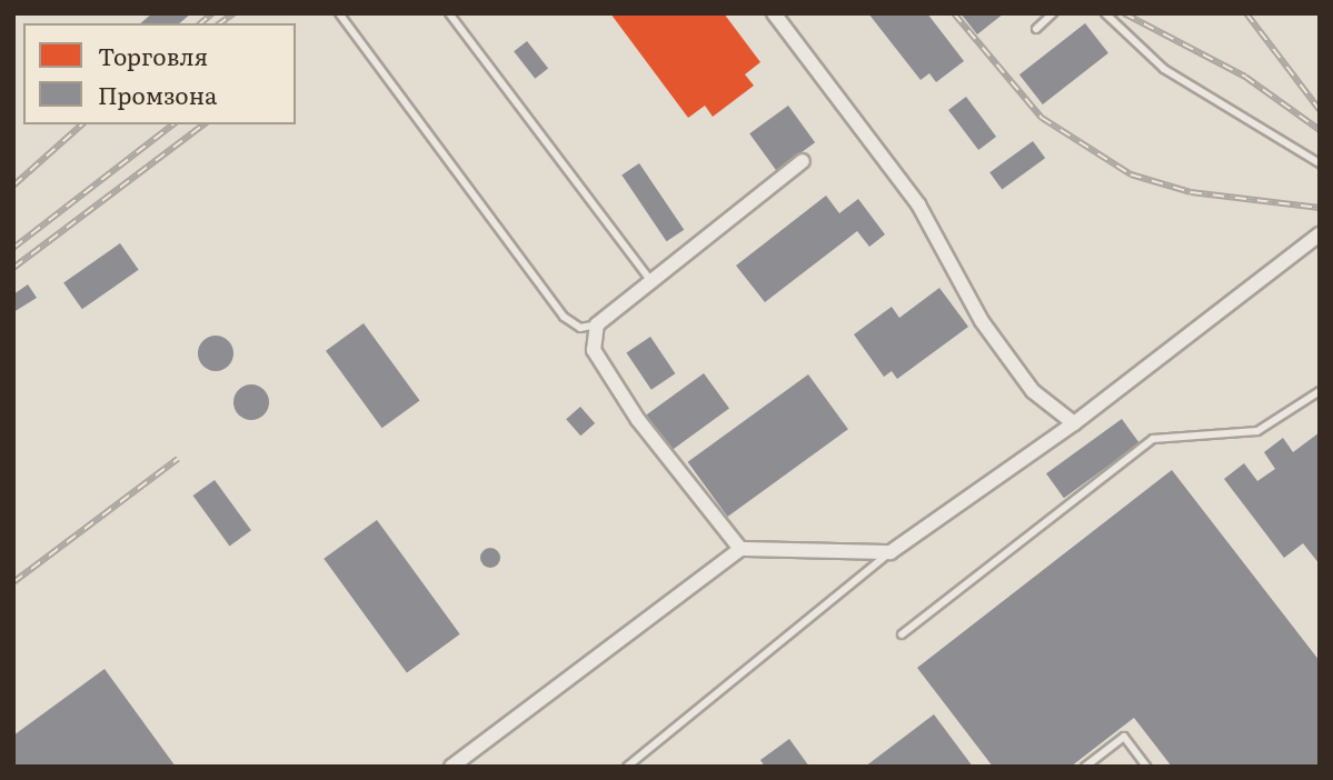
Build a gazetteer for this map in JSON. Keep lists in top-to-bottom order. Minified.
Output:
{"legend":["Торговля","Промзона"]}
